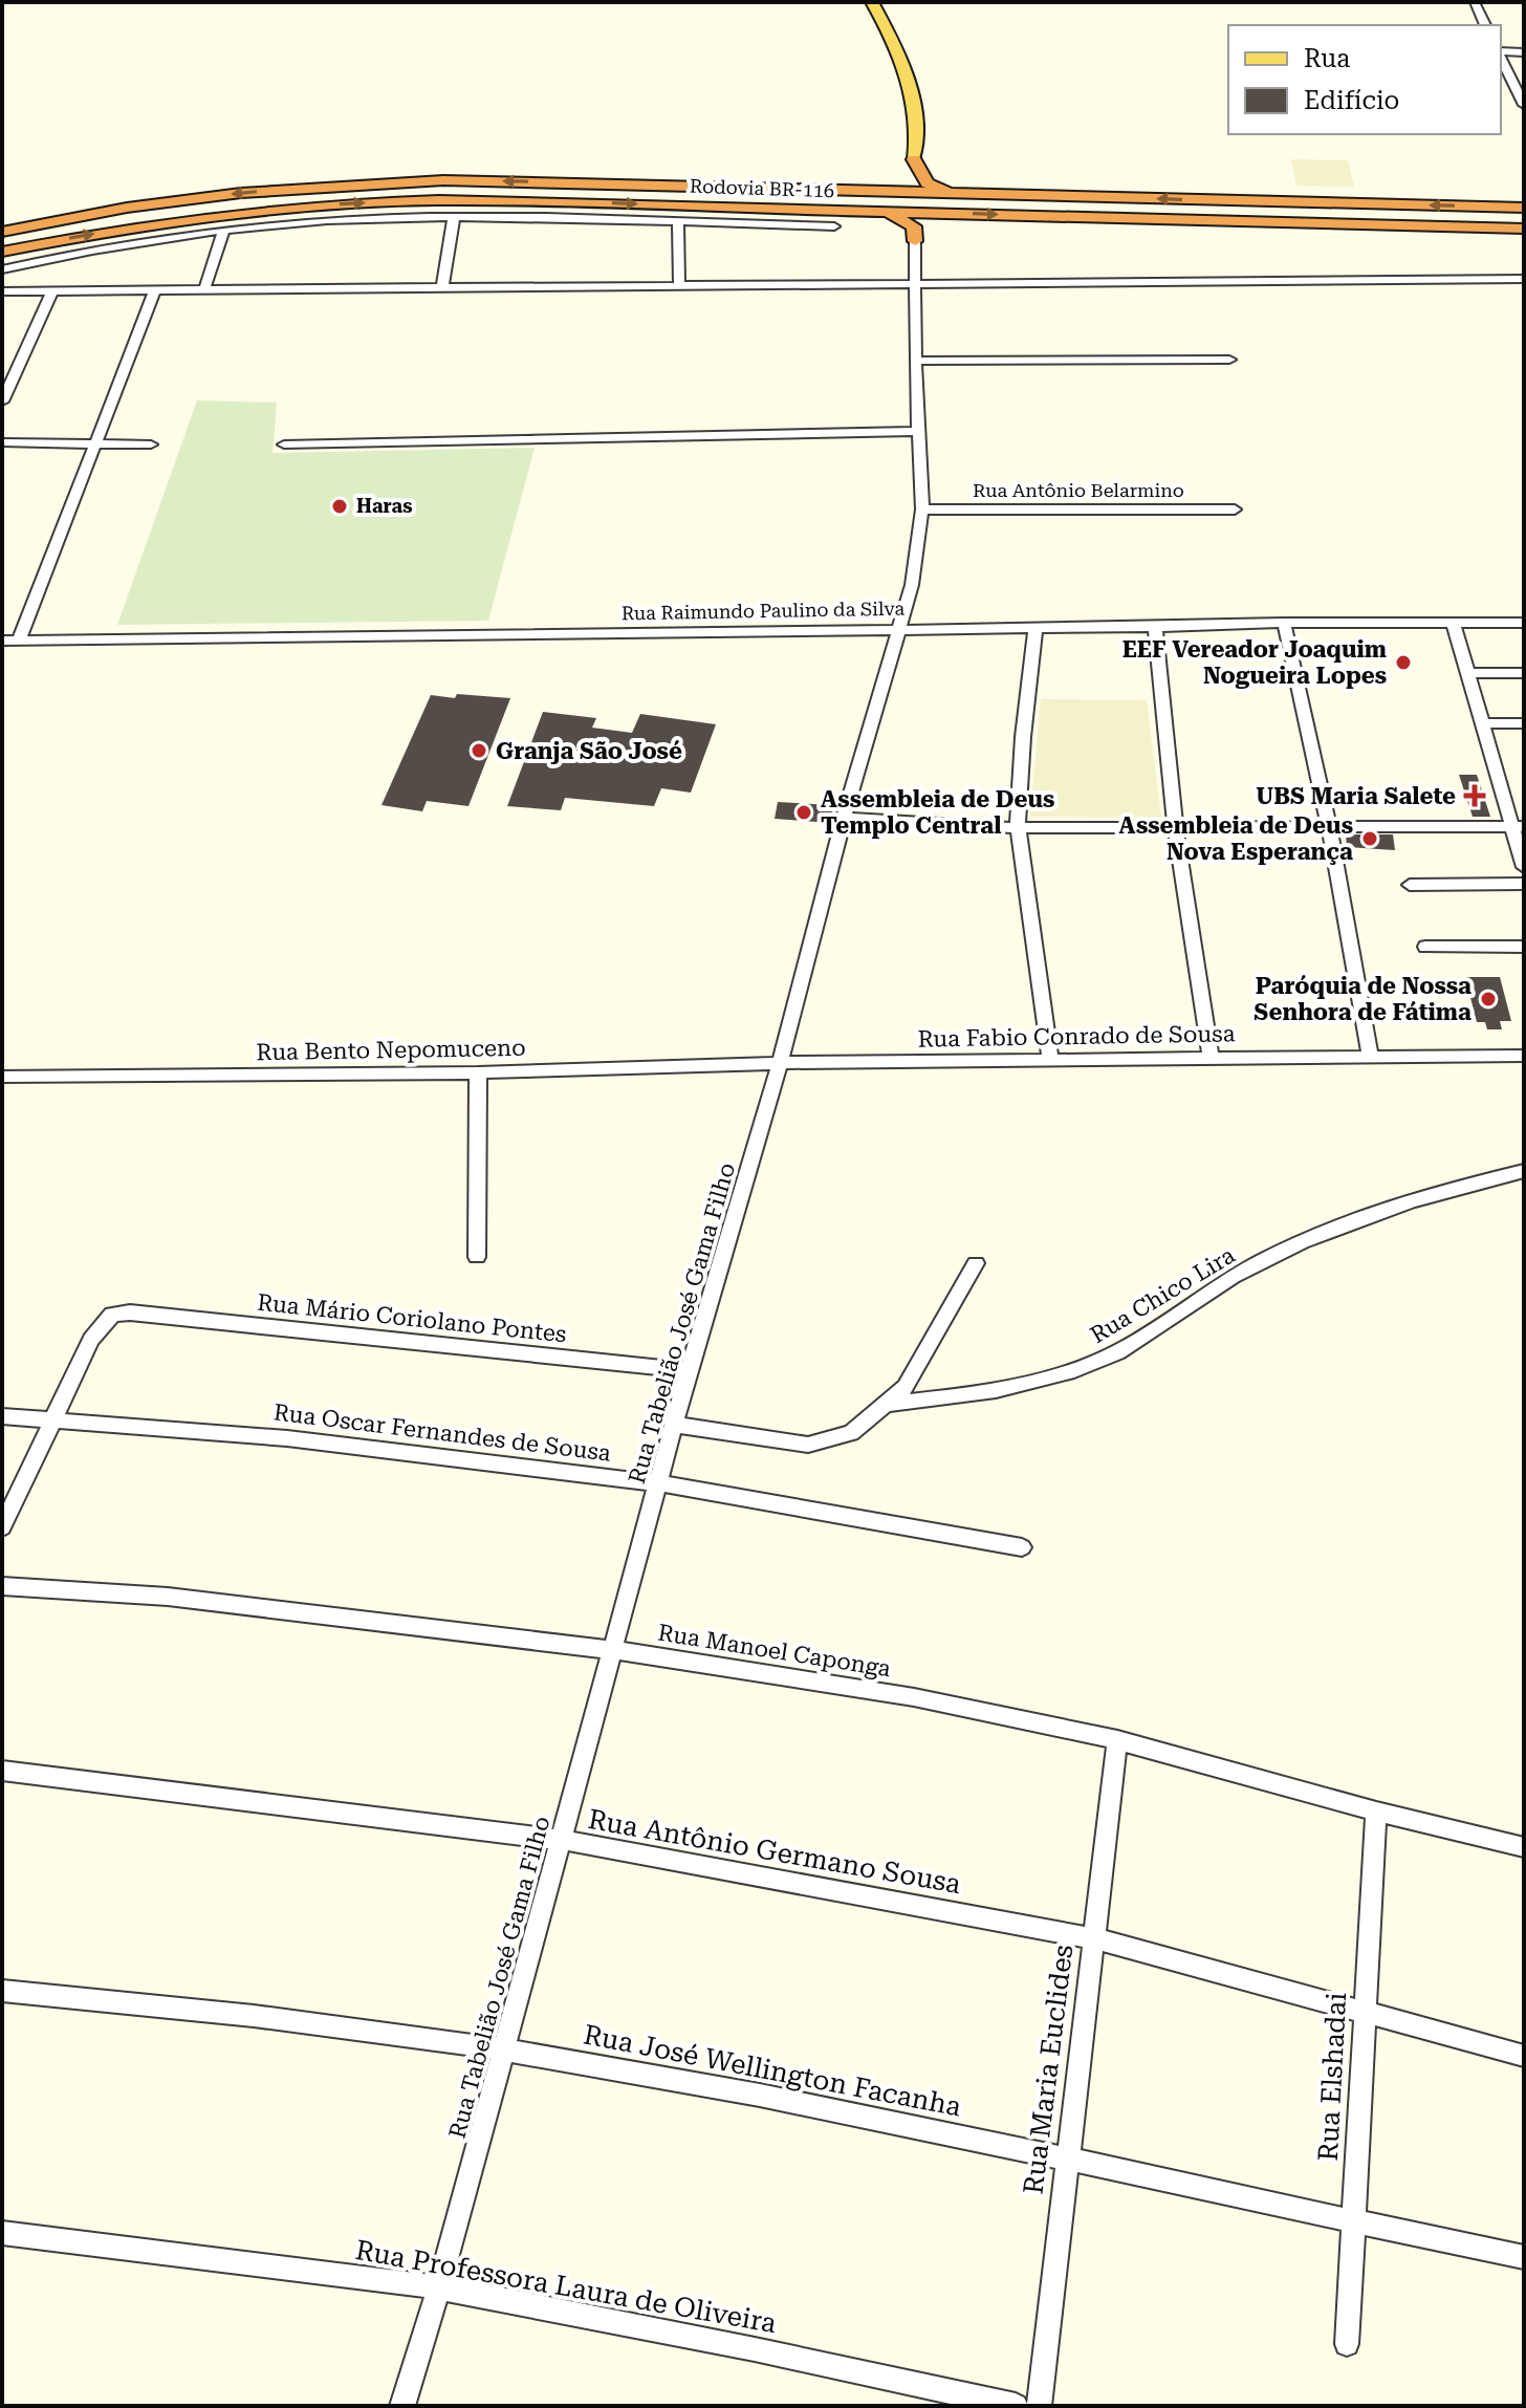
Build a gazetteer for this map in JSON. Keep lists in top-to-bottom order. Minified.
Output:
{"streets":{"highway":["Rodovia BR-116"],"street":["Rua Antônio Belarmino","Rua Raimundo Paulino da Silva","Rua Fabio Conrado de Sousa","Rua Bento Nepomuceno","Rua Chico Lira","Rua Mário Coriolano Pontes","Rua Tabelião José Gama Filho","Rua Oscar Fernandes de Sousa","Rua Manoel Caponga","Rua Antônio Germano Sousa","Rua Maria Euclides","Rua José Wellington Facanha","Rua Elshadai","Rua Professora Laura de Oliveira"]},"crossings":[["Rua Antônio Belarmino","Rua Tabelião José Gama Filho"],["Rua Raimundo Paulino da Silva","Rua Tabelião José Gama Filho"],["Rua Fabio Conrado de Sousa","Rua Bento Nepomuceno"],["Rua Fabio Conrado de Sousa","Rua Tabelião José Gama Filho"],["Rua Bento Nepomuceno","Rua Tabelião José Gama Filho"],["Rua Mário Coriolano Pontes","Rua Tabelião José Gama Filho"],["Rua Mário Coriolano Pontes","Rua Oscar Fernandes de Sousa"],["Rua Tabelião José Gama Filho","Rua Oscar Fernandes de Sousa"],["Rua Tabelião José Gama Filho","Rua Manoel Caponga"],["Rua Tabelião José Gama Filho","Rua Antônio Germano Sousa"],["Rua Tabelião José Gama Filho","Rua José Wellington Facanha"],["Rua Tabelião José Gama Filho","Rua Professora Laura de Oliveira"],["Rua Manoel Caponga","Rua Maria Euclides"],["Rua Manoel Caponga","Rua Elshadai"],["Rua Antônio Germano Sousa","Rua Maria Euclides"],["Rua Antônio Germano Sousa","Rua Elshadai"],["Rua Maria Euclides","Rua José Wellington Facanha"],["Rua José Wellington Facanha","Rua Elshadai"]],"places":{"other":["Haras","EEF Vereador Joaquim Nogueira Lopes","Granja São José","Assembleia de Deus Templo Central","Assembleia de Deus Nova Esperança","Paróquia de Nossa Senhora de Fátima"],"health":["UBS Maria Salete"]},"legend":["Rua","Edifício"]}
